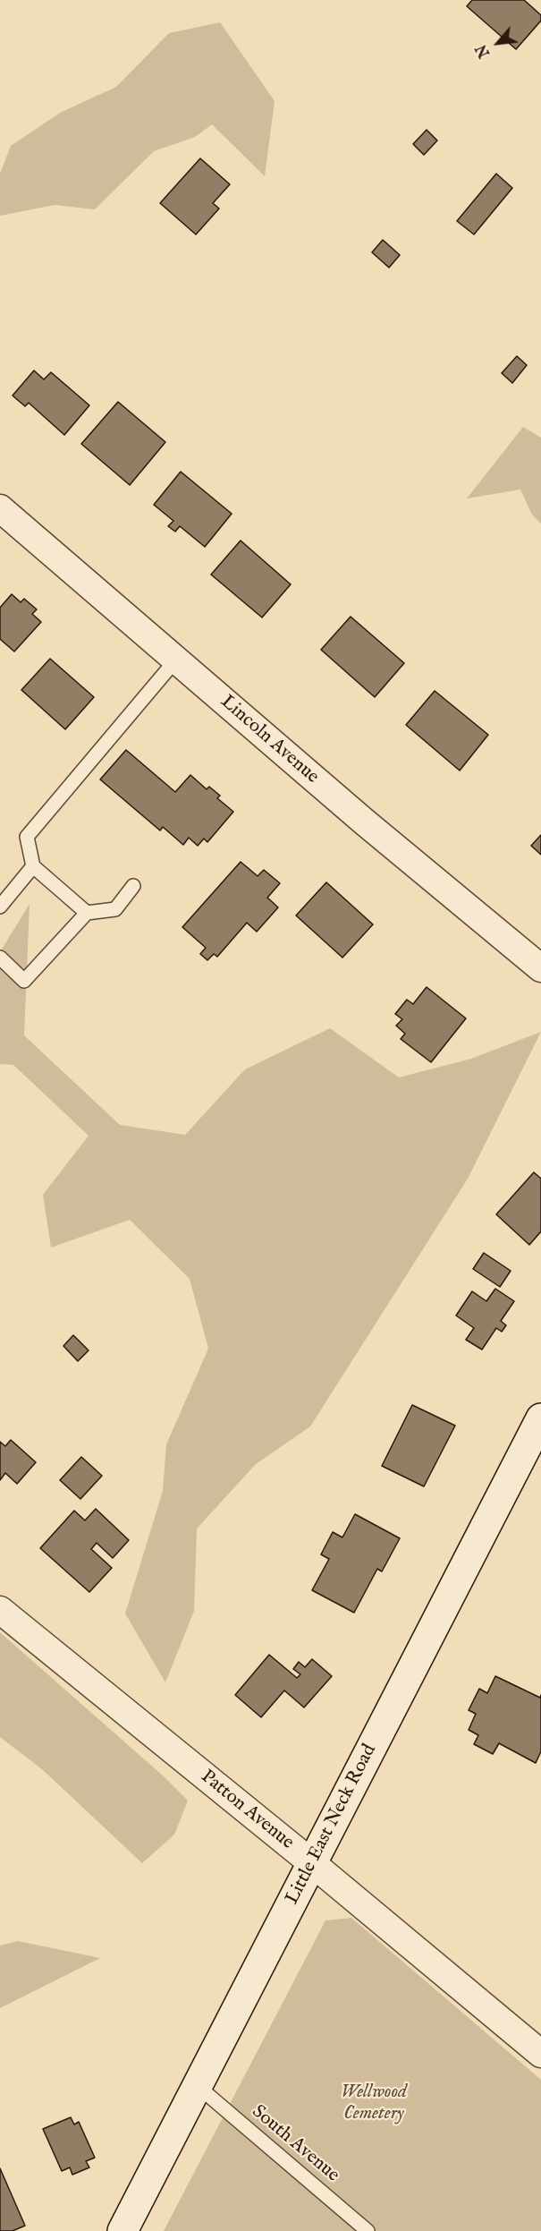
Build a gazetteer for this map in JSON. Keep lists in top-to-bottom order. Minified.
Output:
{"streets":{"main road":["Little East Neck Road"],"street":["Lincoln Avenue","Patton Avenue"],"lane":["South Avenue"]},"crossings":[["Patton Avenue","Little East Neck Road"],["Little East Neck Road","South Avenue"]],"parks":["Wellwood Cemetery"],"north":"bottom left"}
